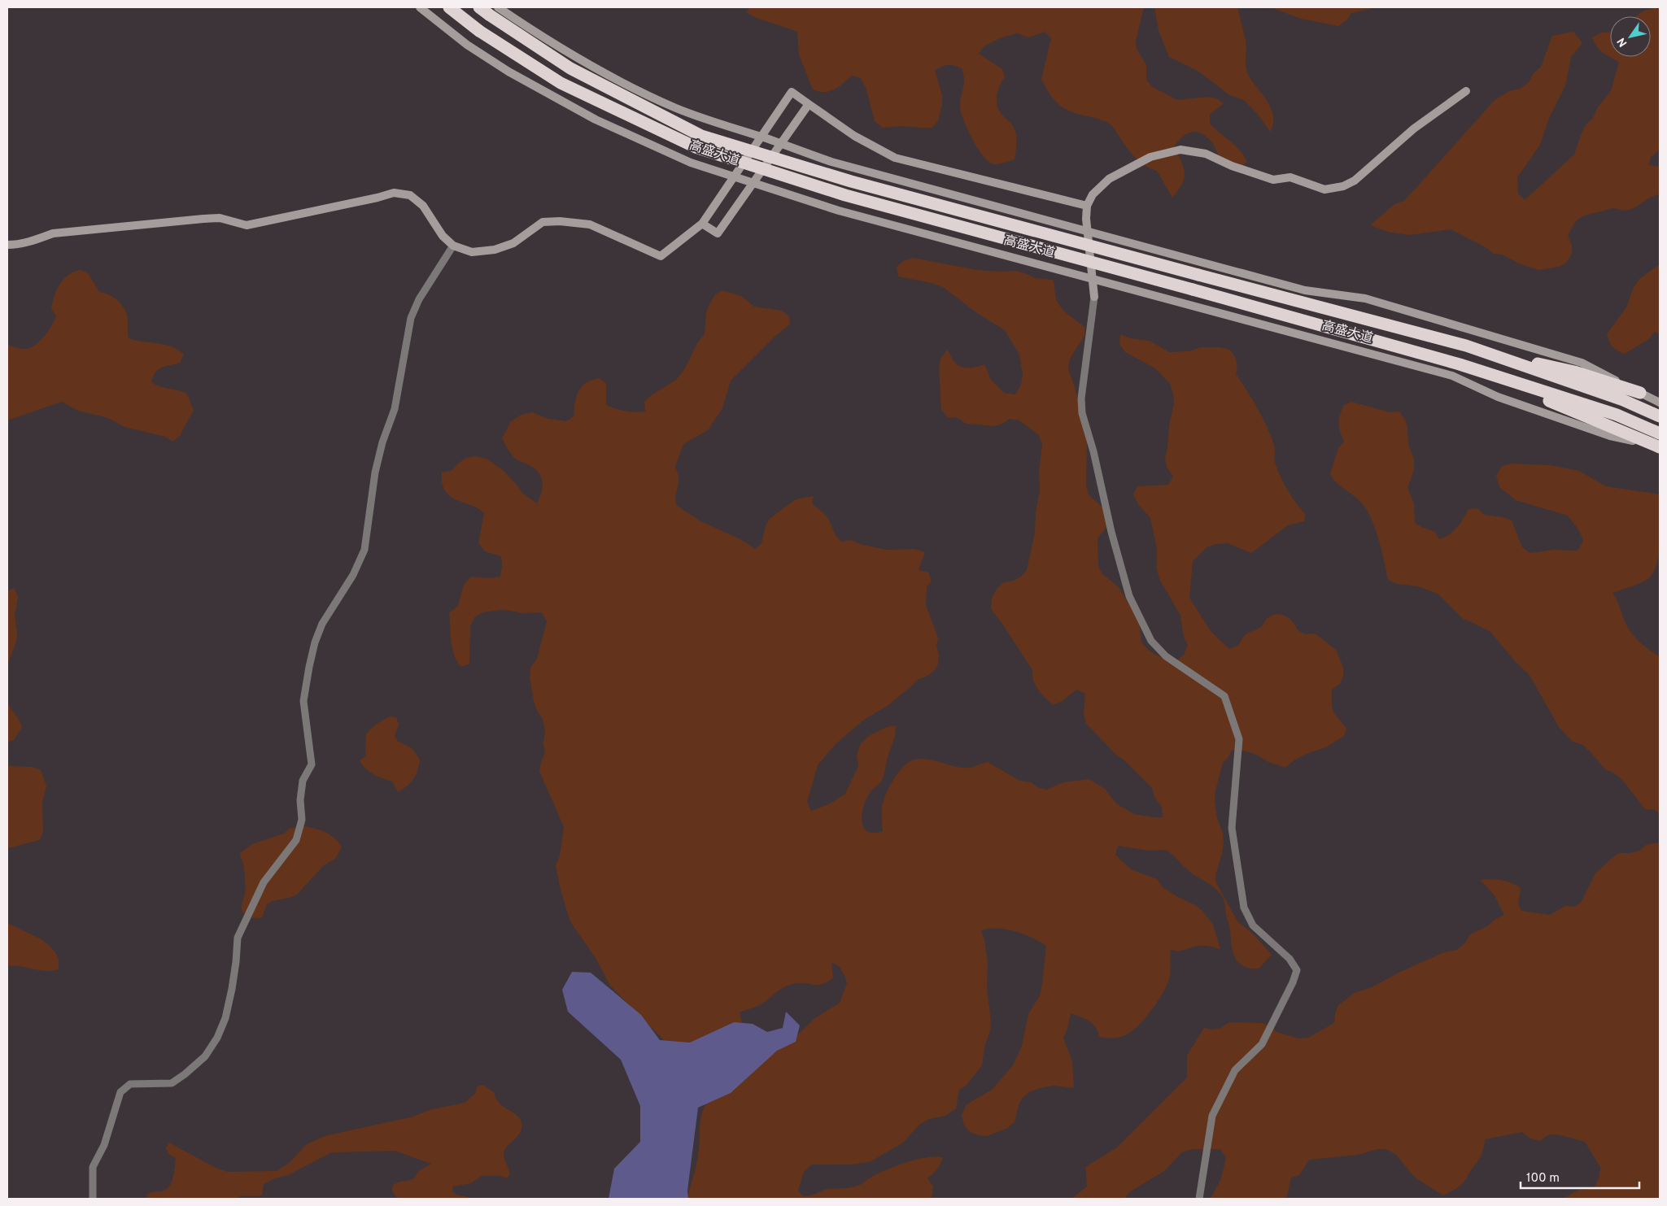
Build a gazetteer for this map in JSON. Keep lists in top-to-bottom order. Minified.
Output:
{"streets":{"highway":["高盛大道"]},"scale_bar":"100 m","north":"bottom left"}
